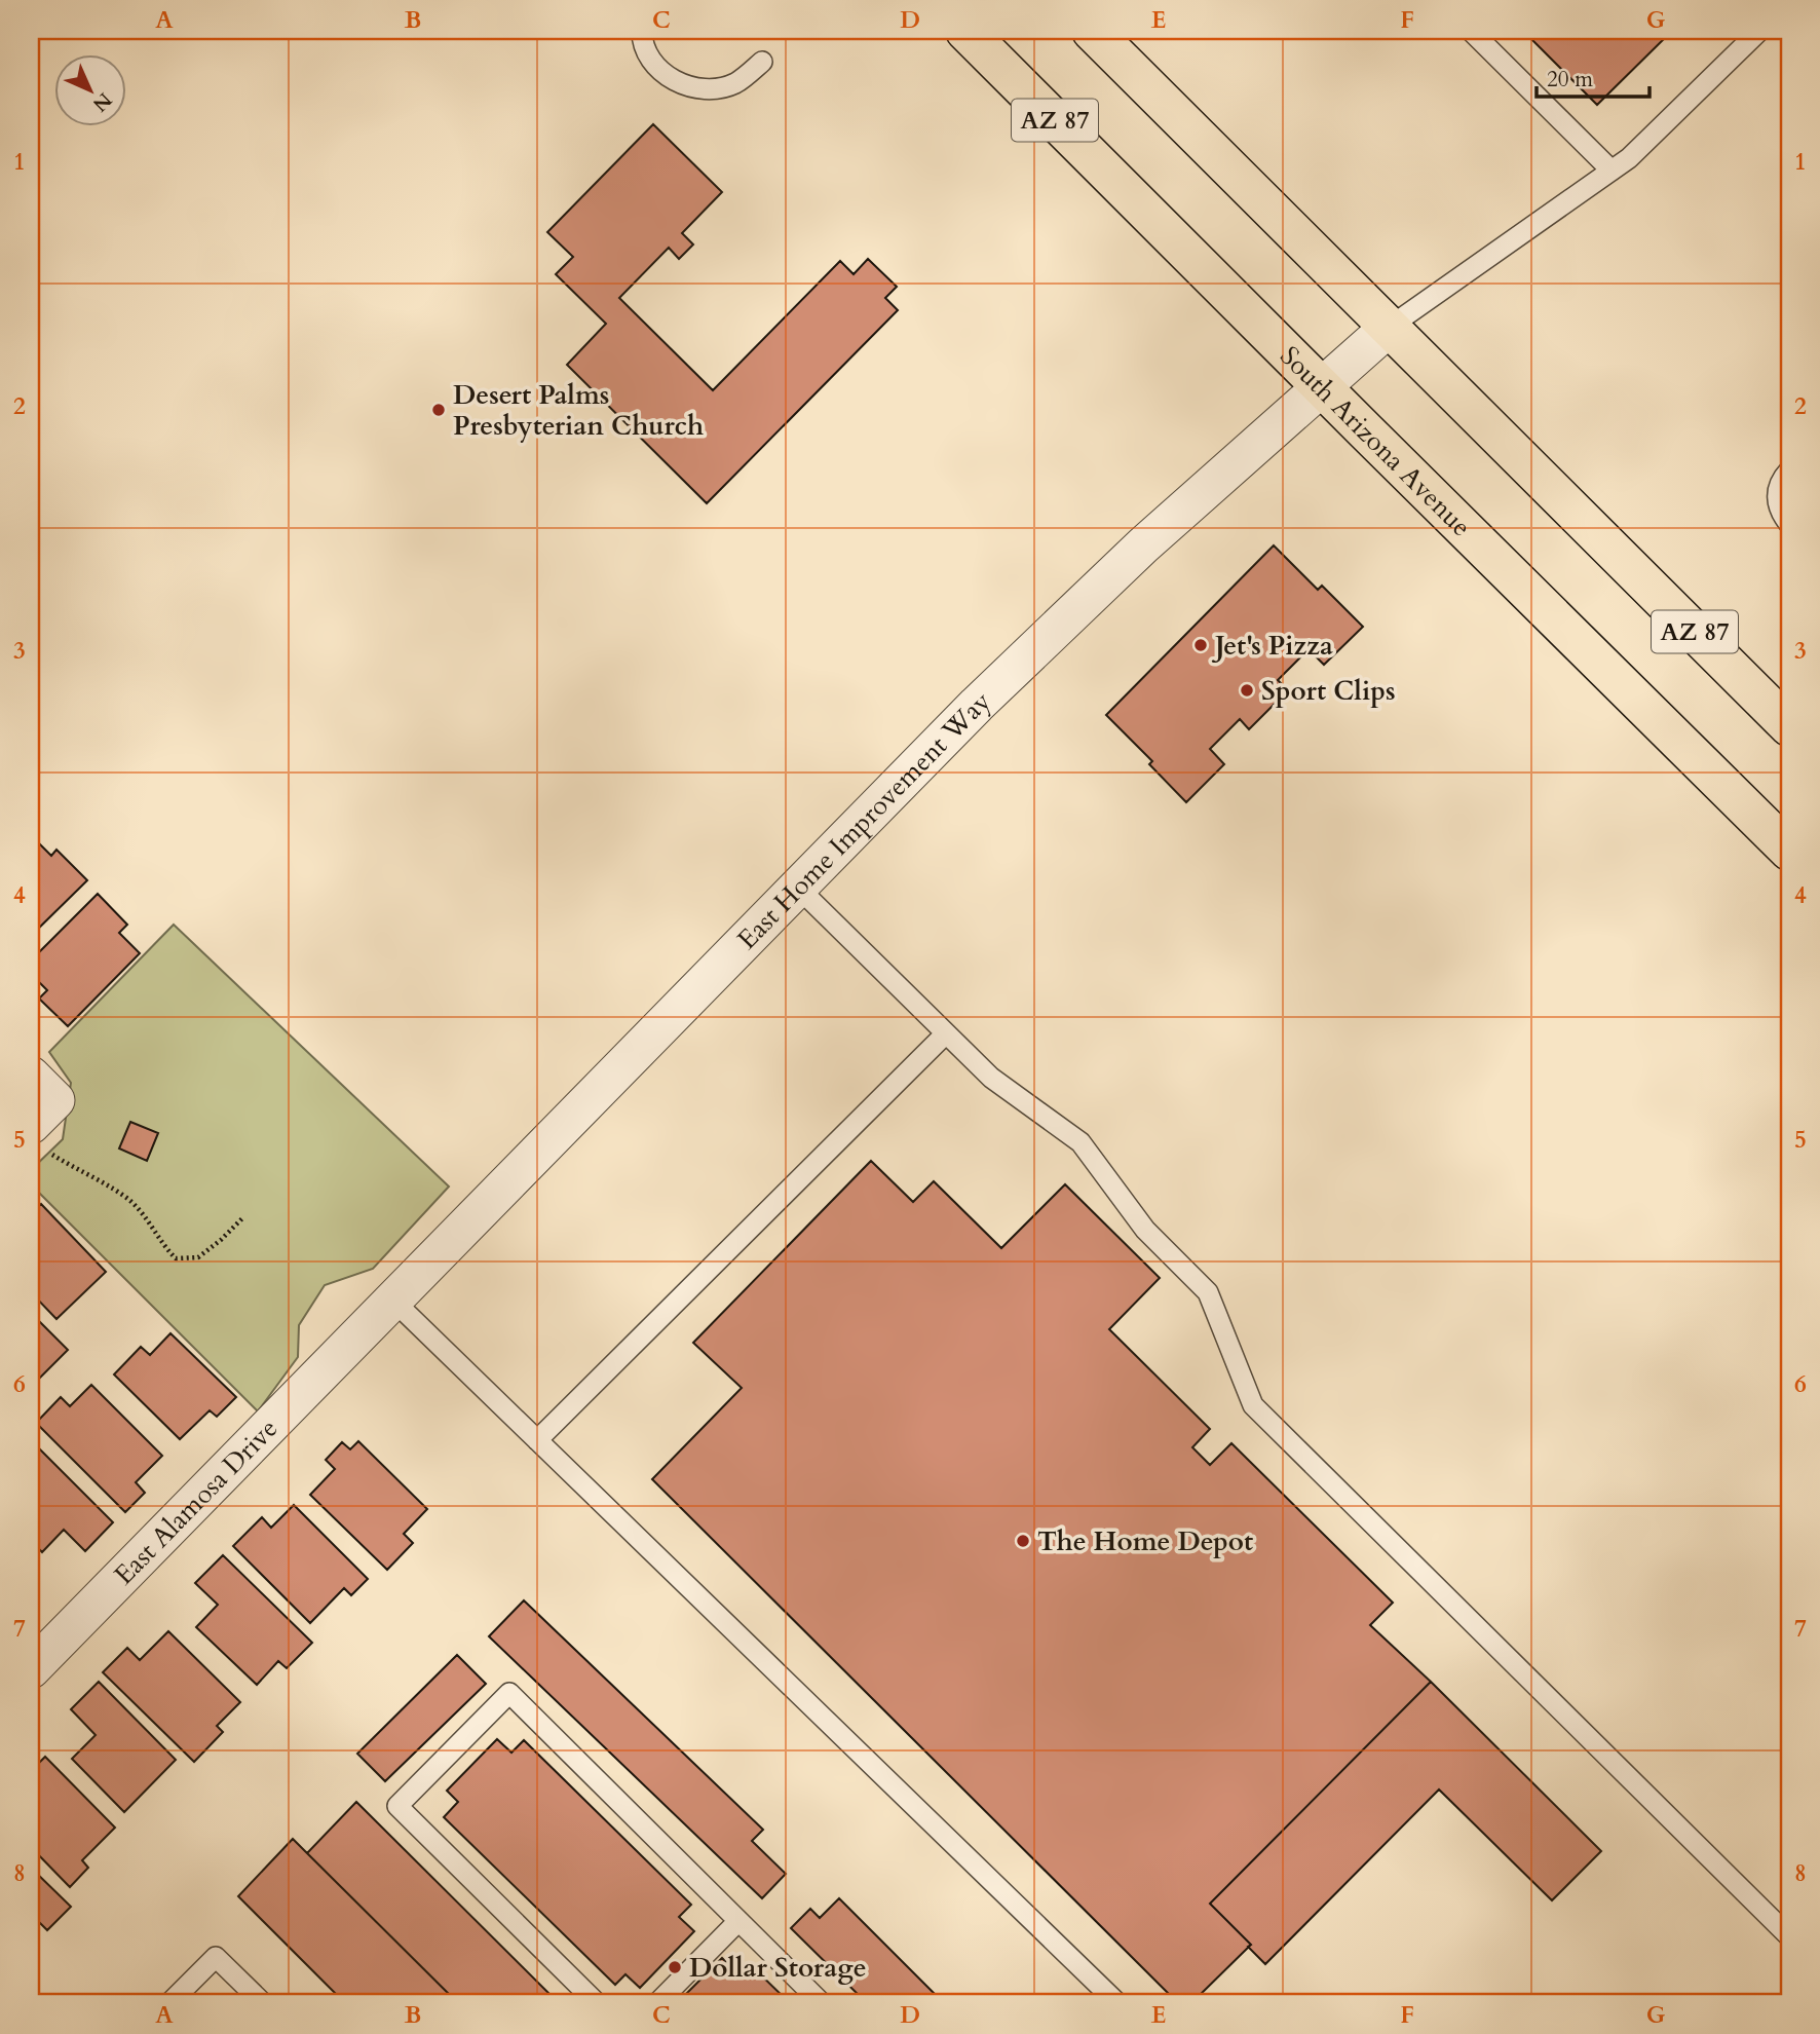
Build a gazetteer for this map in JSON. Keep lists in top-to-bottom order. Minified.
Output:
{"streets":{"main road":["AZ 87","South Arizona Avenue"],"street":["East Home Improvement Way","East Alamosa Drive"]},"crossings":[["AZ 87","East Home Improvement Way"],["South Arizona Avenue","East Home Improvement Way"],["East Home Improvement Way","East Alamosa Drive"]],"places":["Desert Palms Presbyterian Church","Jet's Pizza","Sport Clips","The Home Depot","Dollar Storage"],"scale_bar":"20 m","north":"bottom right","grid":{"columns":["A","B","C","D","E","F","G"],"rows":["1","2","3","4","5","6","7","8"]}}
